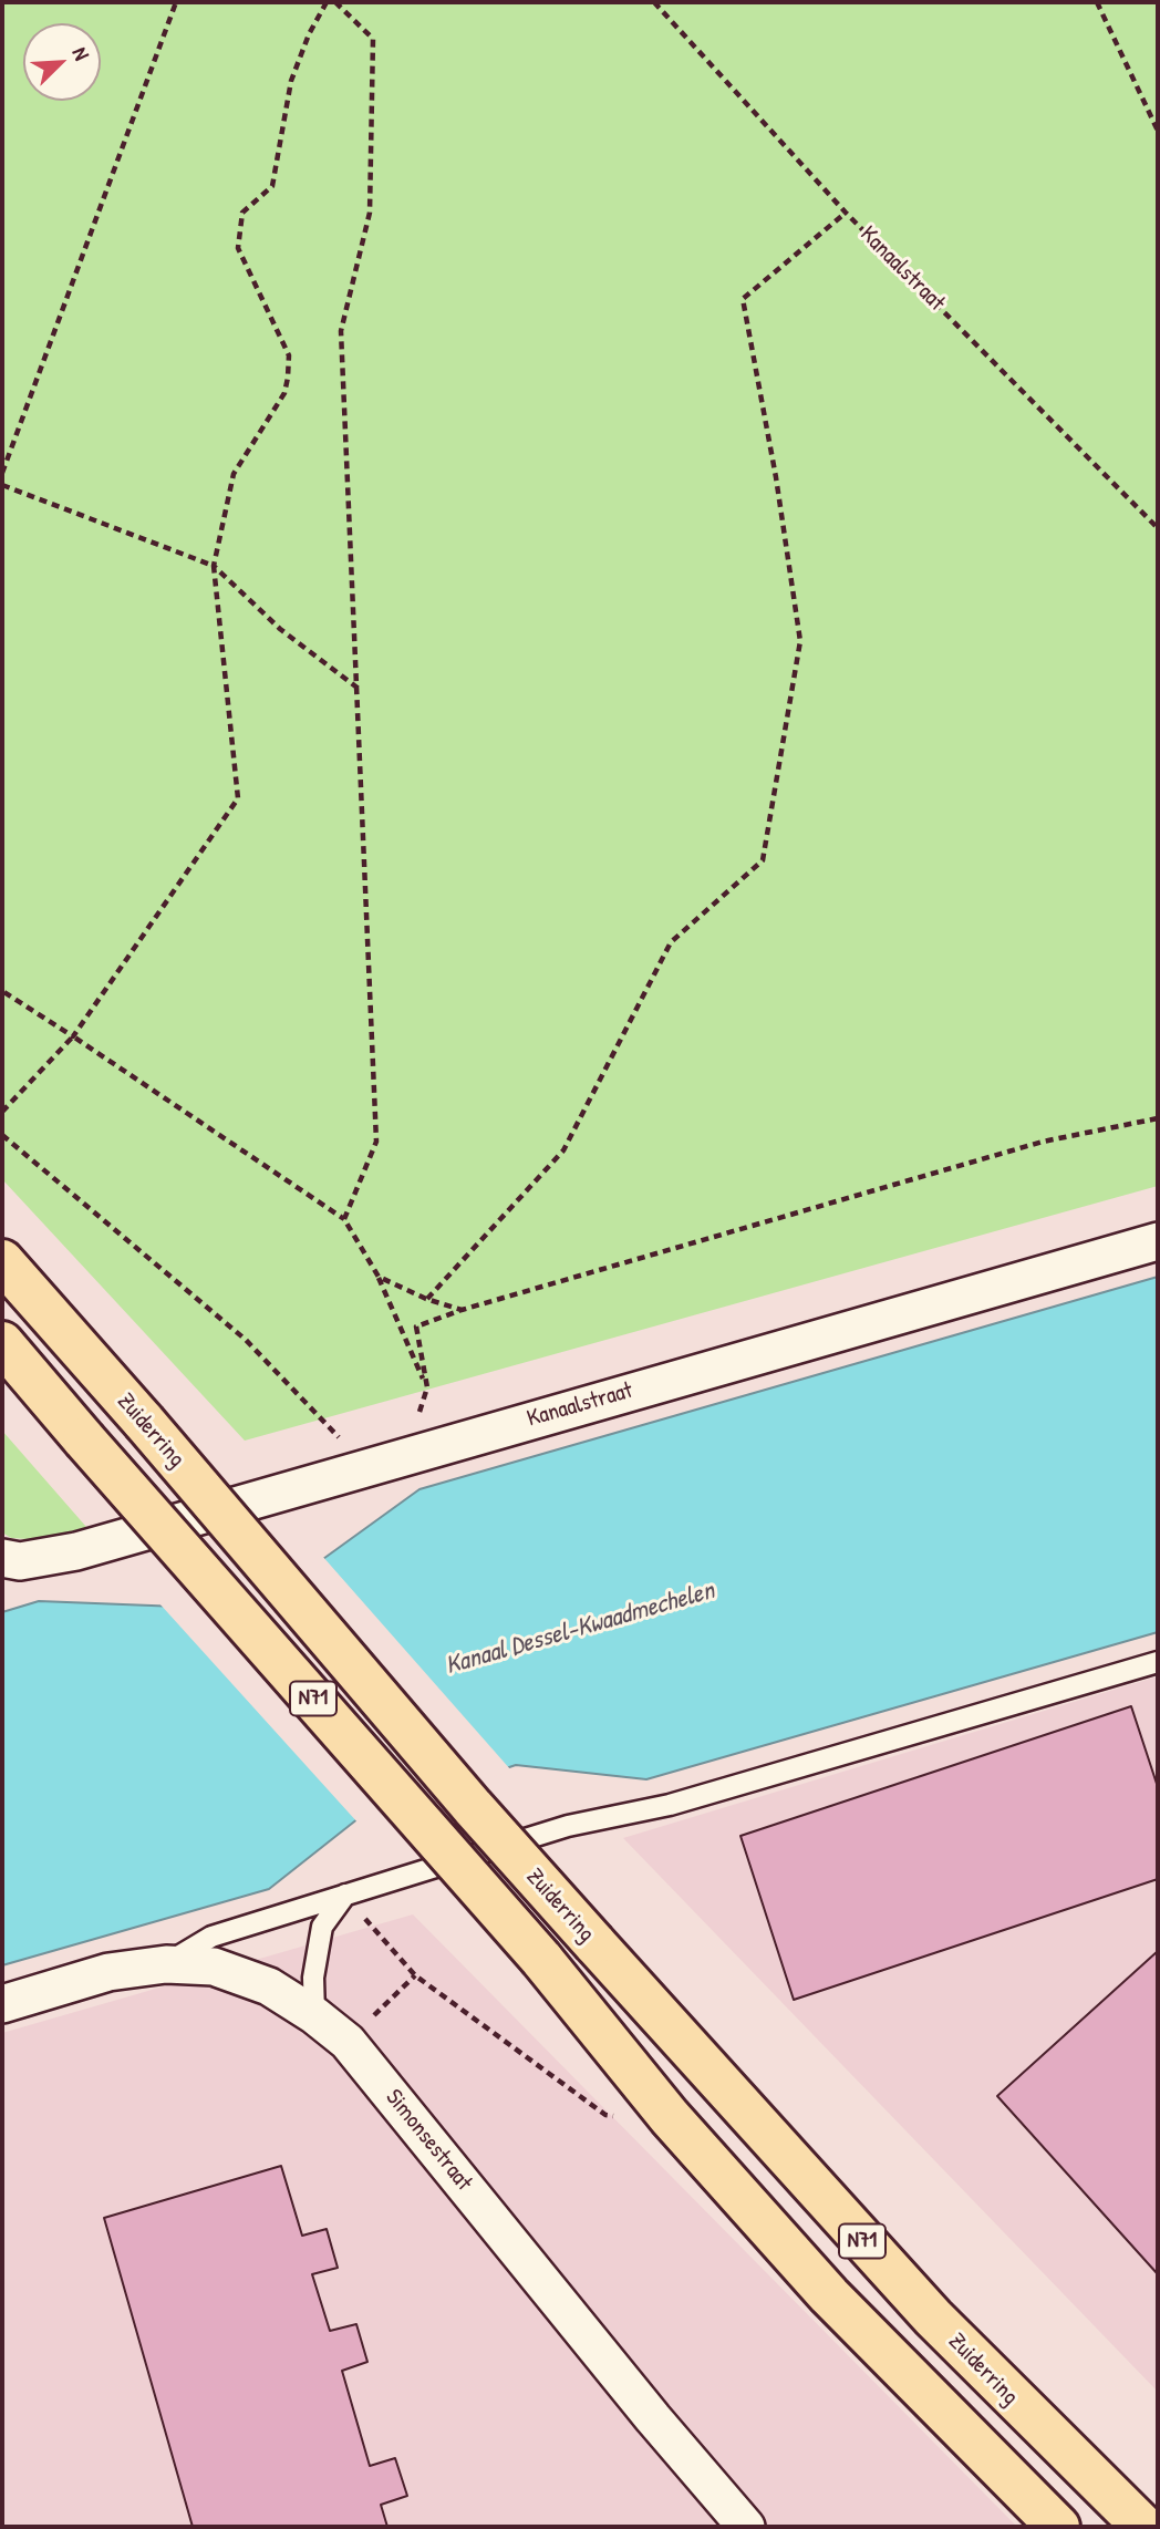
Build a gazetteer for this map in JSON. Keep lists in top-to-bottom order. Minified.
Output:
{"streets":{"highway":["Zuiderring","N71"],"street":["Kanaalstraat","Simonsestraat"]},"water":["Kanaal Dessel-Kwaadmechelen"],"north":"top right"}
